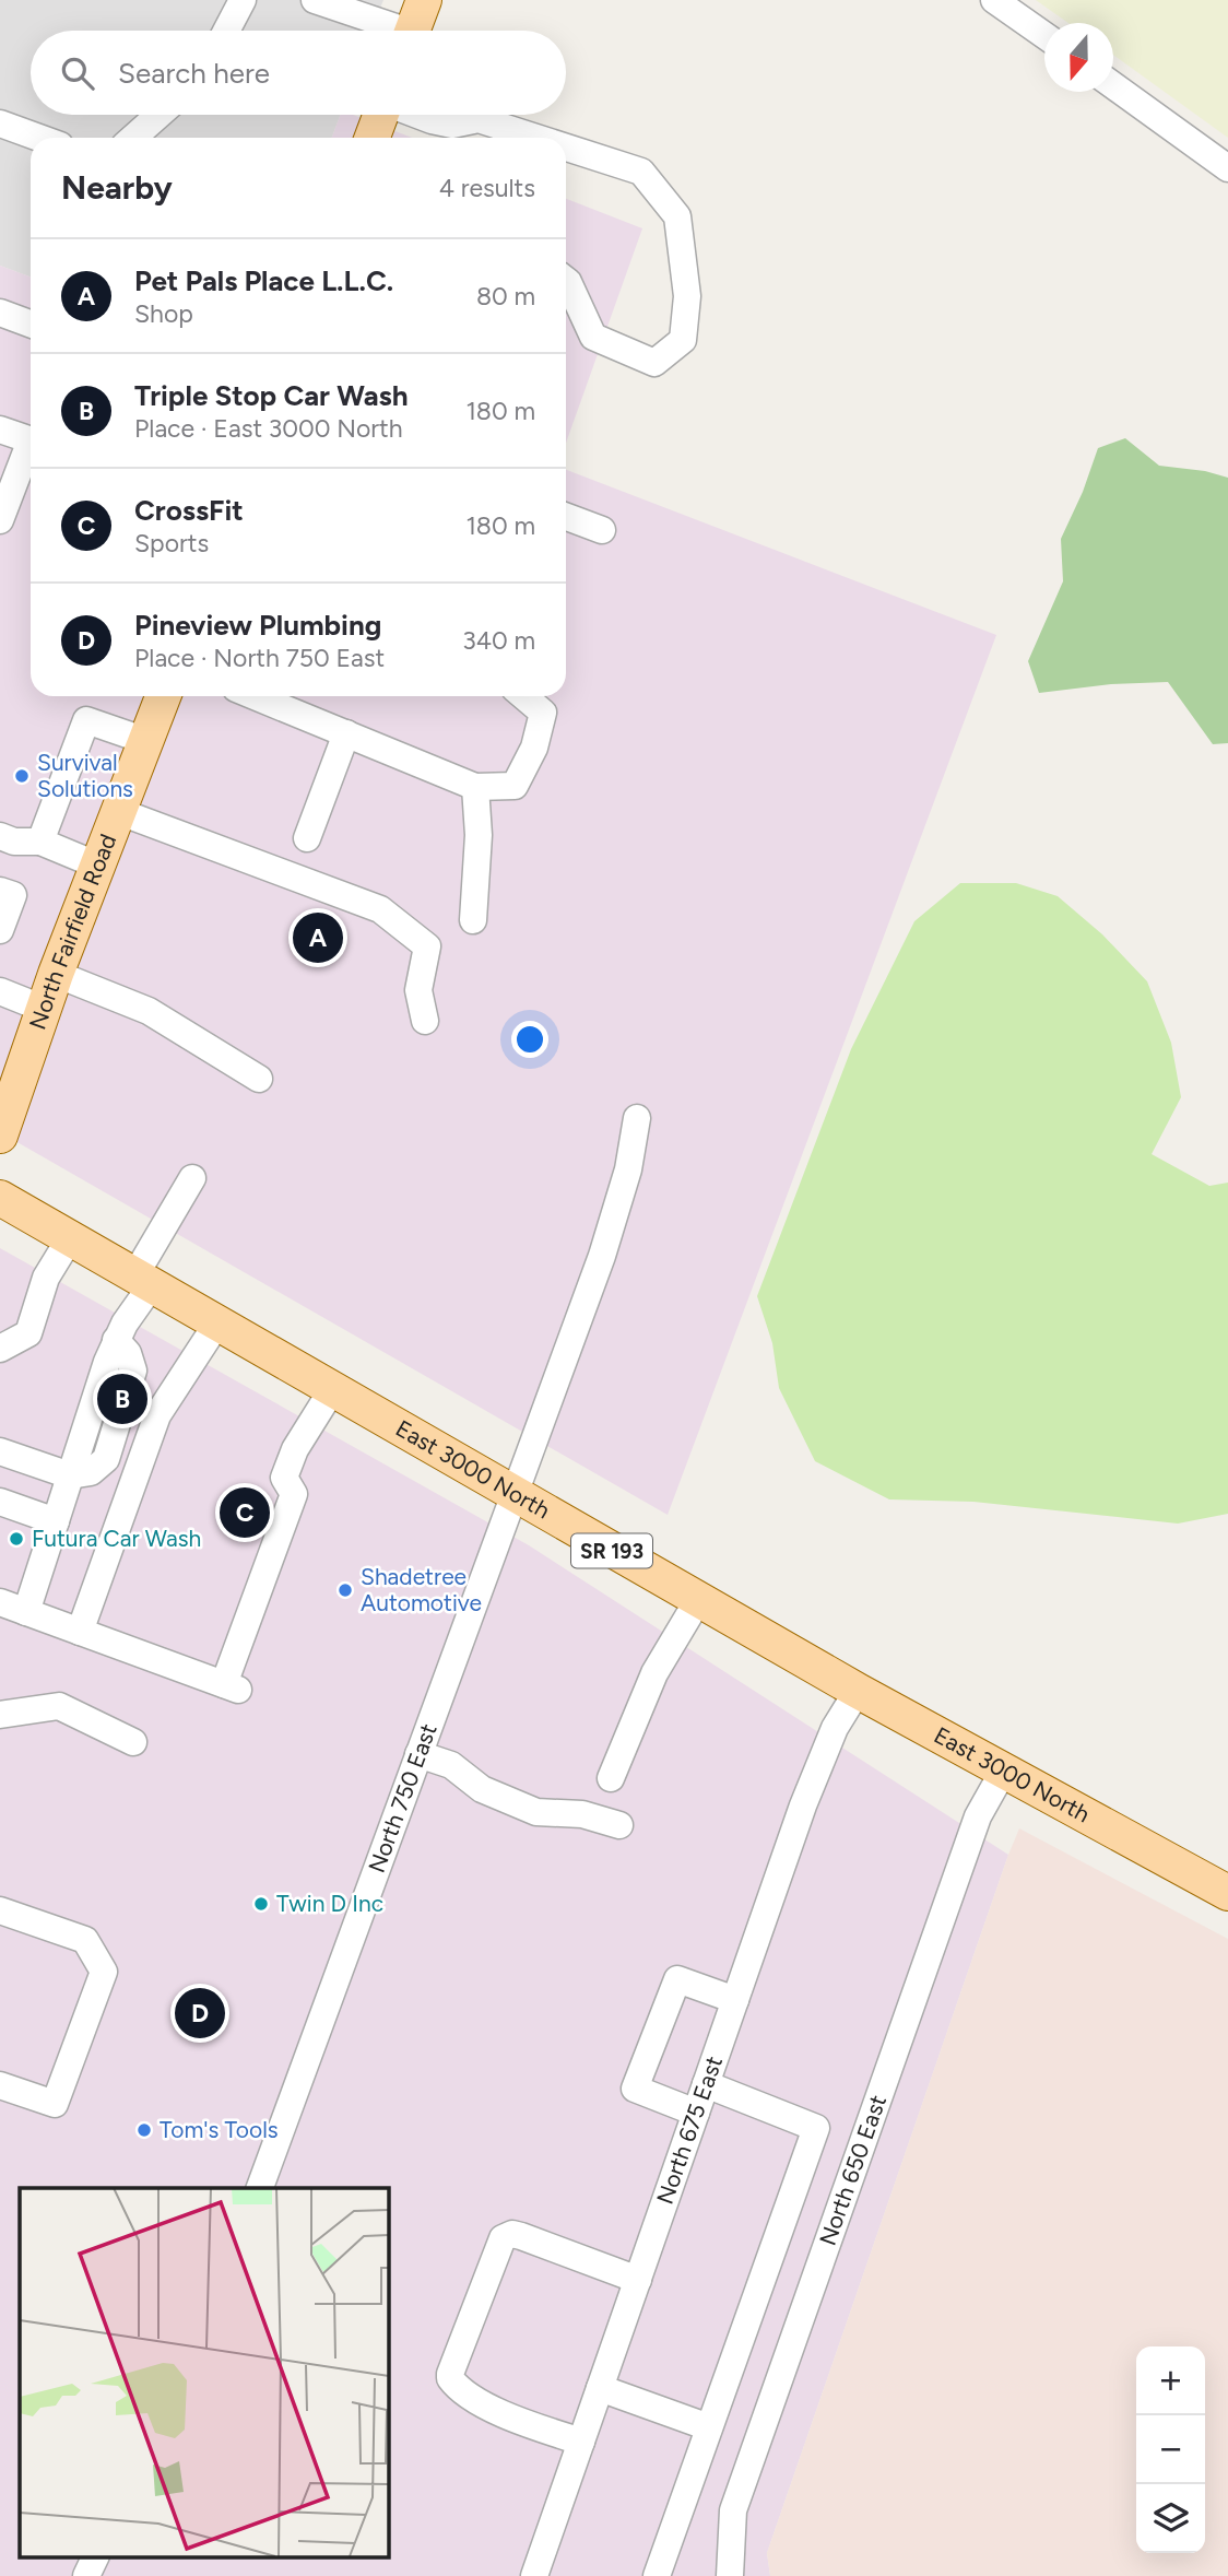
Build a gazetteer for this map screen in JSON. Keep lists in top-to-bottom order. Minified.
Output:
{"streets":{"main road":["North Fairfield Road","East 3000 North","SR 193"],"street":["North 750 East","North 675 East","North 650 East"]},"crossings":[["East 3000 North","North 750 East"],["East 3000 North","North 675 East"],["East 3000 North","North 650 East"]],"places":["Survival Solutions","Futura Car Wash","Shadetree Automotive","Twin D Inc","Tom's Tools"],"north":"bottom","page":{"search":"Search here","heading":["Nearby","4 results"],"list":[{"mark":"A","name":"Pet Pals Place L.L.C.","note":"Shop","value":"80 m"},{"mark":"B","name":"Triple Stop Car Wash","note":"Place · East 3000 North","value":"180 m"},{"mark":"C","name":"CrossFit","note":"Sports","value":"180 m"},{"mark":"D","name":"Pineview Plumbing","note":"Place · North 750 East","value":"340 m"}],"pins":["A","B","C","D"],"map_buttons":["+","−"]}}
